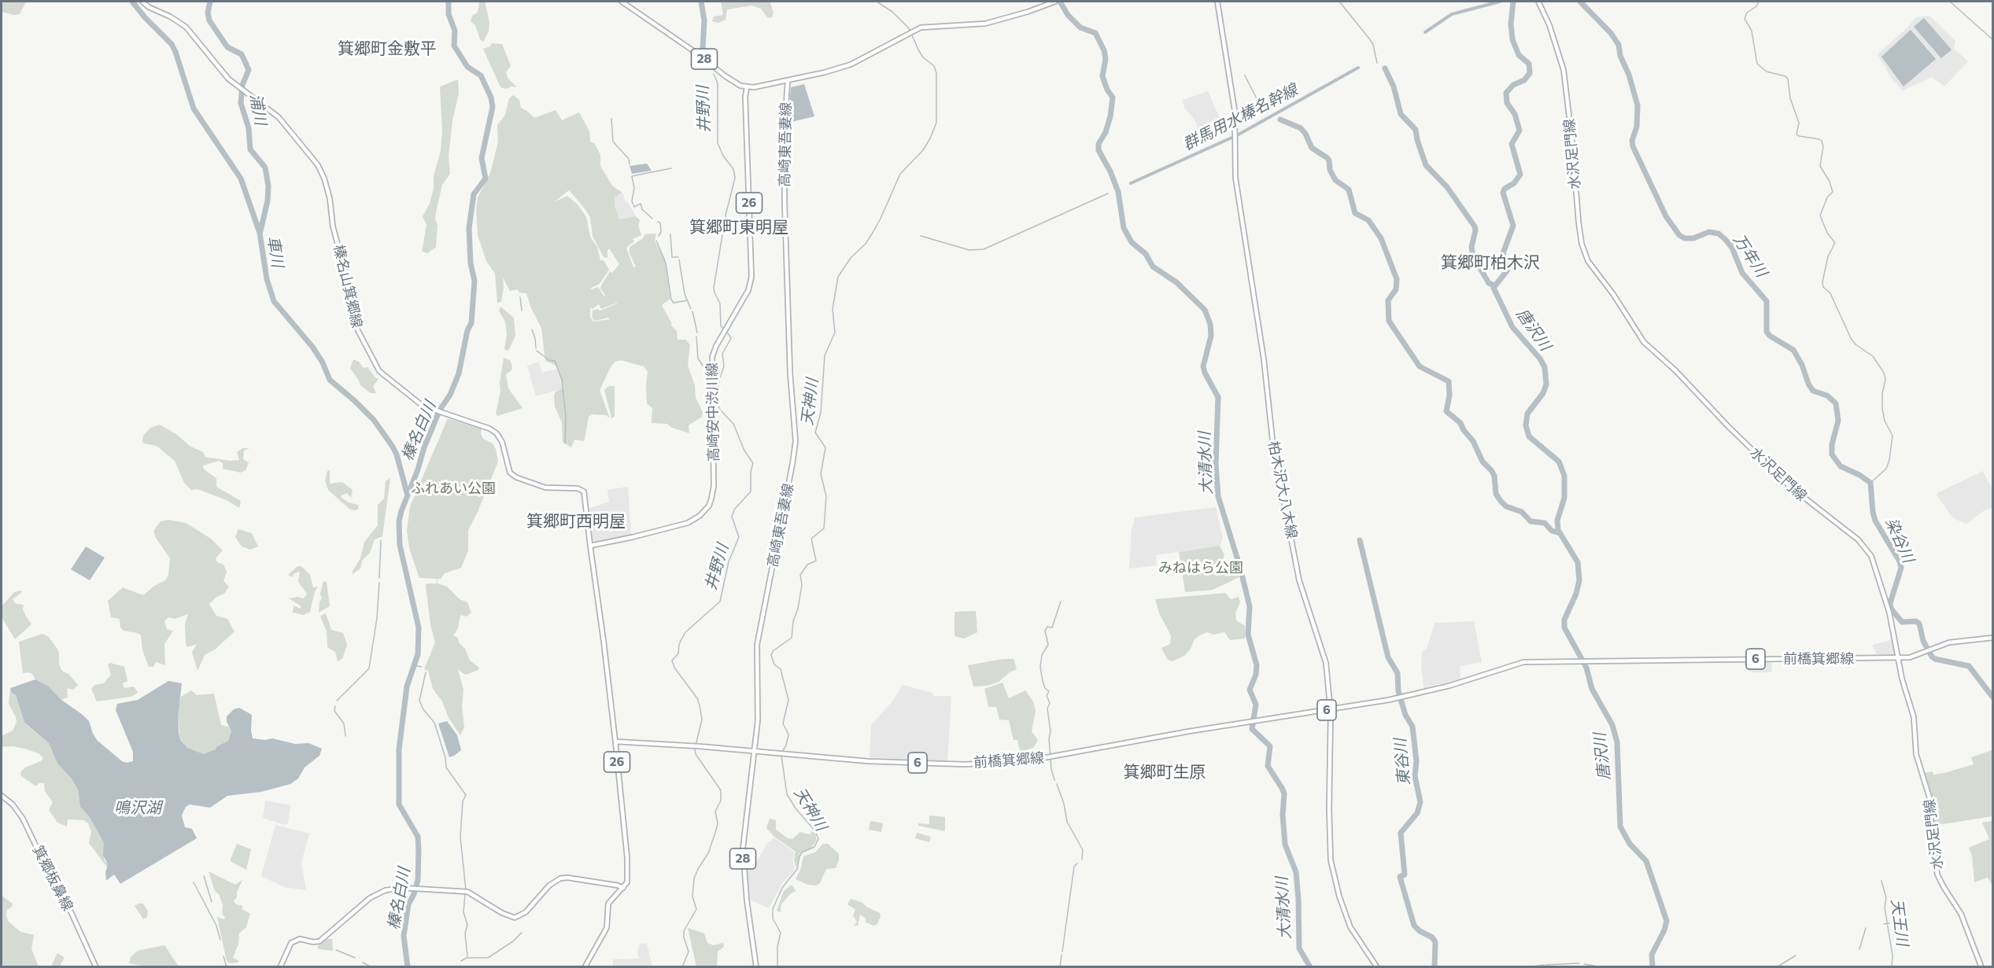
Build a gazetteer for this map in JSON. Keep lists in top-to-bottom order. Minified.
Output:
{"streets":{"main road":["28","高崎東吾妻線","水沢足門線","26","榛名山箕郷線","高崎安中渋川線","柏木沢大八木線","6","前橋箕郷線","箕郷板鼻線"]},"crossings":[["28","高崎安中渋川線"],["高崎東吾妻線","前橋箕郷線"],["水沢足門線","前橋箕郷線"],["26","榛名山箕郷線"],["26","高崎安中渋川線"],["26","前橋箕郷線"],["榛名山箕郷線","高崎安中渋川線"],["柏木沢大八木線","前橋箕郷線"]],"districts":["箕郷町金敷平","箕郷町東明屋","箕郷町柏木沢","箕郷町西明屋","箕郷町生原"],"water":["浦川","井野川","群馬用水榛名幹線","車川","万年川","唐沢川","天神川","榛名白川","大清水川","染谷川","東谷川","鳴沢湖","天王川"],"parks":["ふれあい公園","みねはら公園"]}
